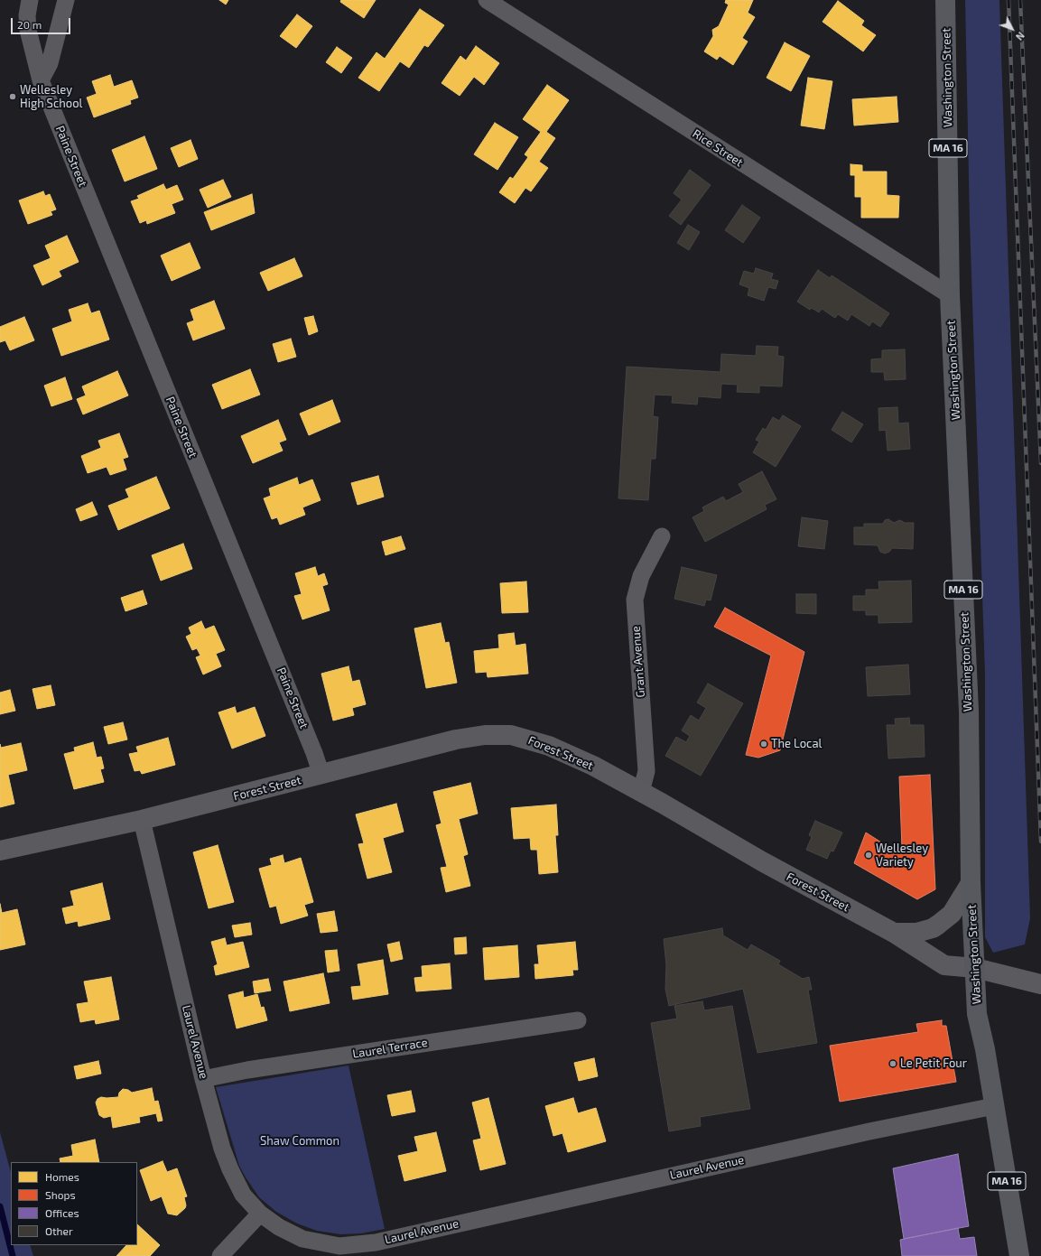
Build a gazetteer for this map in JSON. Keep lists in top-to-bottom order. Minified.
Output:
{"streets":{"main road":["Washington Street","MA 16"],"street":["Rice Street","Paine Street","Grant Avenue","Forest Street","Laurel Avenue","Laurel Terrace"]},"crossings":[["Washington Street","Rice Street"],["Washington Street","Forest Street"],["Washington Street","Laurel Avenue"],["Paine Street","Forest Street"],["Grant Avenue","Forest Street"],["Forest Street","Laurel Avenue"],["Laurel Avenue","Laurel Terrace"]],"parks":["Shaw Common"],"places":["Wellesley High School","The Local","Wellesley Variety","Le Petit Four"],"legend":["Homes","Shops","Offices","Other"],"scale_bar":"20 m","north":"bottom right"}
